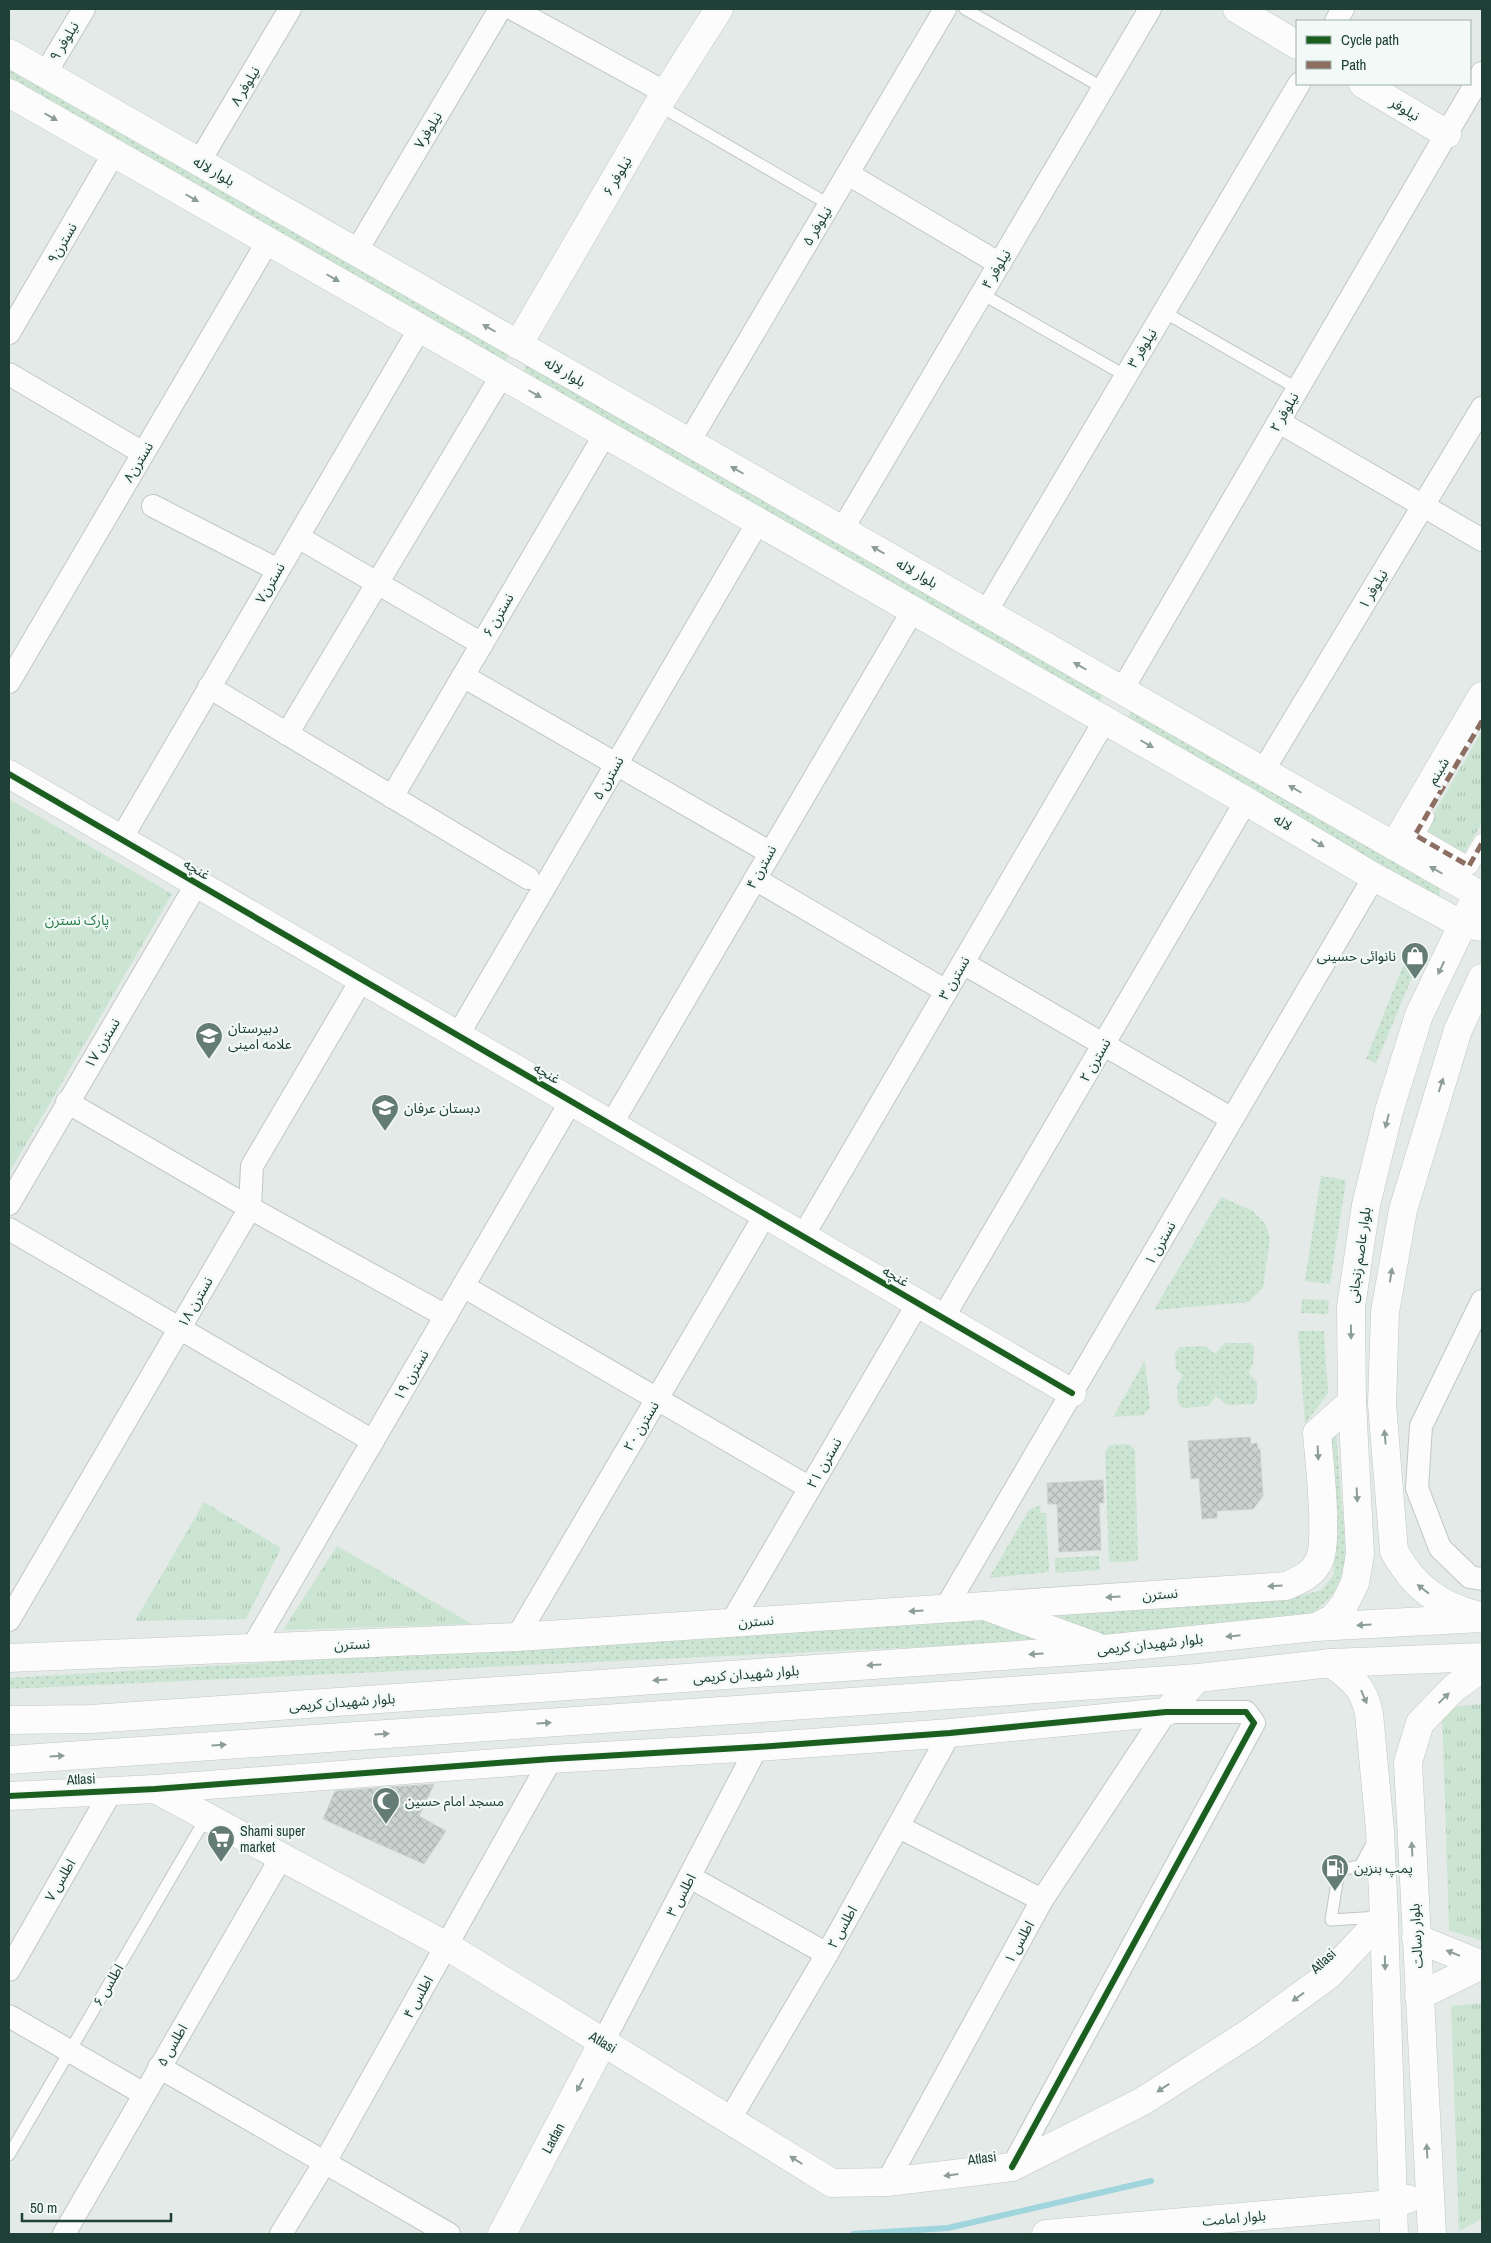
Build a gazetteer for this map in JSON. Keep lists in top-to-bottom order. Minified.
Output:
{"streets":{"main road":["نیلوفر","بلوار لاله","نیلوفر ۶","شبنم","لاله","غنچه","بلوار عاصم زنجانی","نسترن","بلوار شهیدان کریمی","Atlasi","بلوار رسالت","Ladan","بلوار امامت"],"street":["نیلوفر ۹","نیلوفر ۸","نیلوفر۷","نیلوفر ۵","نسترن۹","نیلوفر ۴","نیلوفر ۳","نیلوفر ۲","نسترن۸","نسترن۷","نیلوفر ۱","نسترن ۶","نسترن ۵","نسترن ۴","نسترن ۳","نسترن ۱۷","نسترن ۲","نسترن ۱","نسترن ۱۸","نسترن ۱۹","نسترن ۲۰","نسترن ۲۱","اطلس ۷","اطلس ۳","اطلس ۲","اطلس ۱","اطلس ۴","اطلس ۵"],"lane":["اطلس ۶"]},"crossings":[["نیلوفر ۹","بلوار لاله"],["نیلوفر ۸","بلوار لاله"],["نیلوفر","نیلوفر ۲"],["نیلوفر۷","بلوار لاله"],["بلوار لاله","نیلوفر ۶"],["بلوار لاله","نیلوفر ۵"],["بلوار لاله","نیلوفر ۴"],["بلوار لاله","نیلوفر ۳"],["بلوار لاله","نیلوفر ۲"],["نسترن۷","غنچه"],["نسترن ۵","غنچه"],["لاله","نسترن ۳"],["لاله","نسترن ۲"],["لاله","نسترن ۱"],["لاله","بلوار عاصم زنجانی"],["نسترن ۴","غنچه"],["غنچه","نسترن ۳"],["غنچه","نسترن ۱۷"],["غنچه","نسترن ۲"],["غنچه","نسترن ۱"],["غنچه","نسترن ۱۸"],["غنچه","نسترن ۱۹"],["غنچه","نسترن ۲۰"],["غنچه","نسترن ۲۱"],["نسترن ۱","نسترن"],["بلوار عاصم زنجانی","نسترن"],["بلوار عاصم زنجانی","بلوار شهیدان کریمی"],["نسترن ۱۹","نسترن"],["نسترن ۲۰","نسترن"],["نسترن ۲۱","نسترن"],["Atlasi","اطلس ۷"],["Atlasi","اطلس ۳"],["Atlasi","اطلس ۲"],["Atlasi","اطلس ۱"],["Atlasi","اطلس ۶"],["Atlasi","اطلس ۴"],["Atlasi","اطلس ۵"],["Atlasi","Ladan"],["اطلس ۳","Ladan"],["بلوار رسالت","بلوار امامت"]],"one_way":["بلوار عاصم زنجانی","Atlasi","Ladan"],"parks":["پارک نسترن"],"places":{"shop":["نانوائی حسینی"],"school or university":["دبیرستان علامه امینی","دبستان عرفان"],"mosque":["مسجد امام حسین"],"supermarket":["Shami super market"],"fuel station":["پمپ بنزین"]},"legend":["Cycle path","Path"],"scale_bar":"50 m"}
